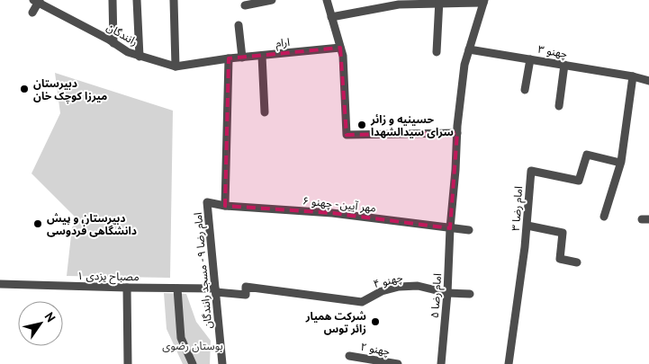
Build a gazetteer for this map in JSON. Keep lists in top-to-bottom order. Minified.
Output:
{"streets":{"street":["رانندگان","ارام","چهنو ۳","مهر آیین - چهنو ۶","امام رضا ۳","امام رضا ۹ - مسجد رانندگان","مصباح یزدی ۱","چهنو ۴","امام رضا ۵","چهنو ۲"]},"crossings":[["رانندگان","ارام"],["چهنو ۳","امام رضا ۵"],["مهر آیین - چهنو ۶","امام رضا ۹ - مسجد رانندگان"],["مهر آیین - چهنو ۶","امام رضا ۵"],["امام رضا ۹ - مسجد رانندگان","مصباح یزدی ۱"],["مصباح یزدی ۱","چهنو ۴"],["چهنو ۴","امام رضا ۵"]],"parks":["بوستان رضوی"],"places":["دبیرستان میرزا کوچک خان","حسینیه و زائر سرای سیدالشهدا","دبیرستان و پیش دانشگاهی فردوسی","شرکت همیار زائر توس"],"north":"top right"}
